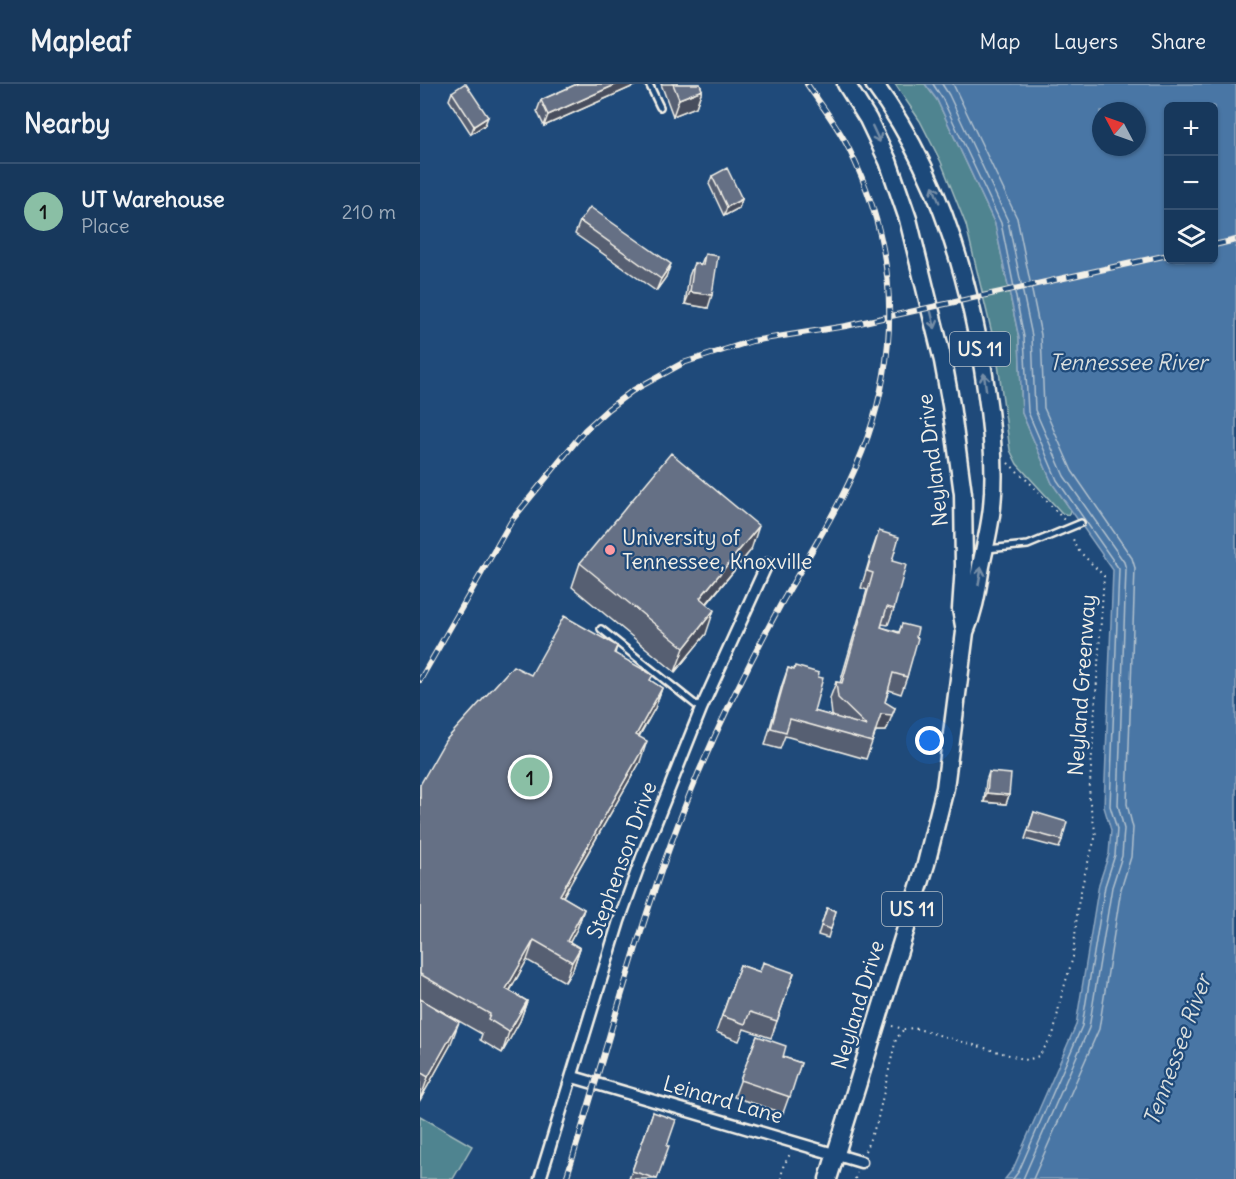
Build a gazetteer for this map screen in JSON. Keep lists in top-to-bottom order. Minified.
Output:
{"streets":{"main road":["US 11","Neyland Drive"],"street":["Stephenson Drive","Leinard Lane"],"path":["Neyland Greenway"]},"crossings":[["Neyland Drive","Neyland Greenway"],["Neyland Drive","Leinard Lane"],["Stephenson Drive","Leinard Lane"]],"water":["Tennessee River"],"places":["University of Tennessee, Knoxville"],"north":"top left","page":{"header":"Mapleaf","nav":["Map","Layers","Share"],"heading":"Nearby","map_buttons":["+","−"],"list":[{"mark":"1","name":"UT Warehouse","note":"Place","value":"210 m"}],"pins":"1"}}
